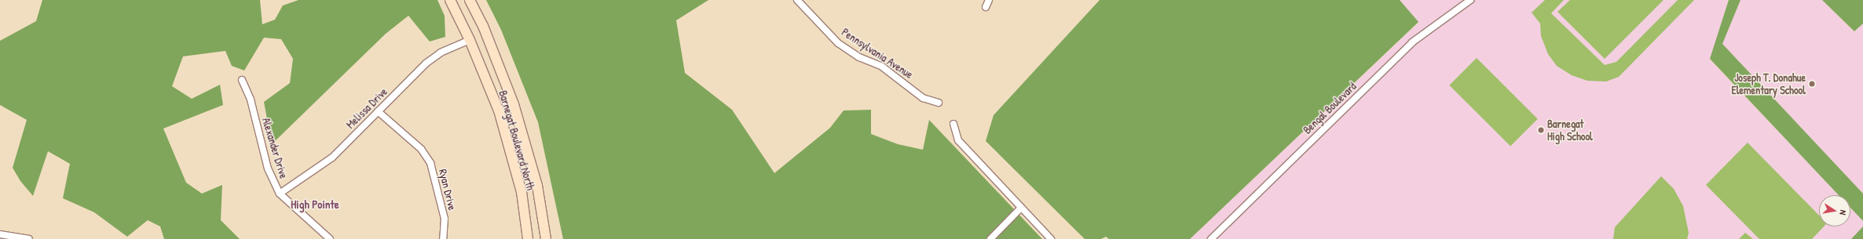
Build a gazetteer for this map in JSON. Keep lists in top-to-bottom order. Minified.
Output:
{"streets":{"street":["Pennsylvania Avenue","Melissa Drive","Bengal Boulevard","Barnegat Boulevard North","Alexander Drive","Ryan Drive"]},"crossings":[["Melissa Drive","Barnegat Boulevard North"],["Melissa Drive","Alexander Drive"],["Melissa Drive","Ryan Drive"]],"districts":["High Pointe"],"places":["Joseph T. Donahue Elementary School","Barnegat High School"],"north":"right"}
